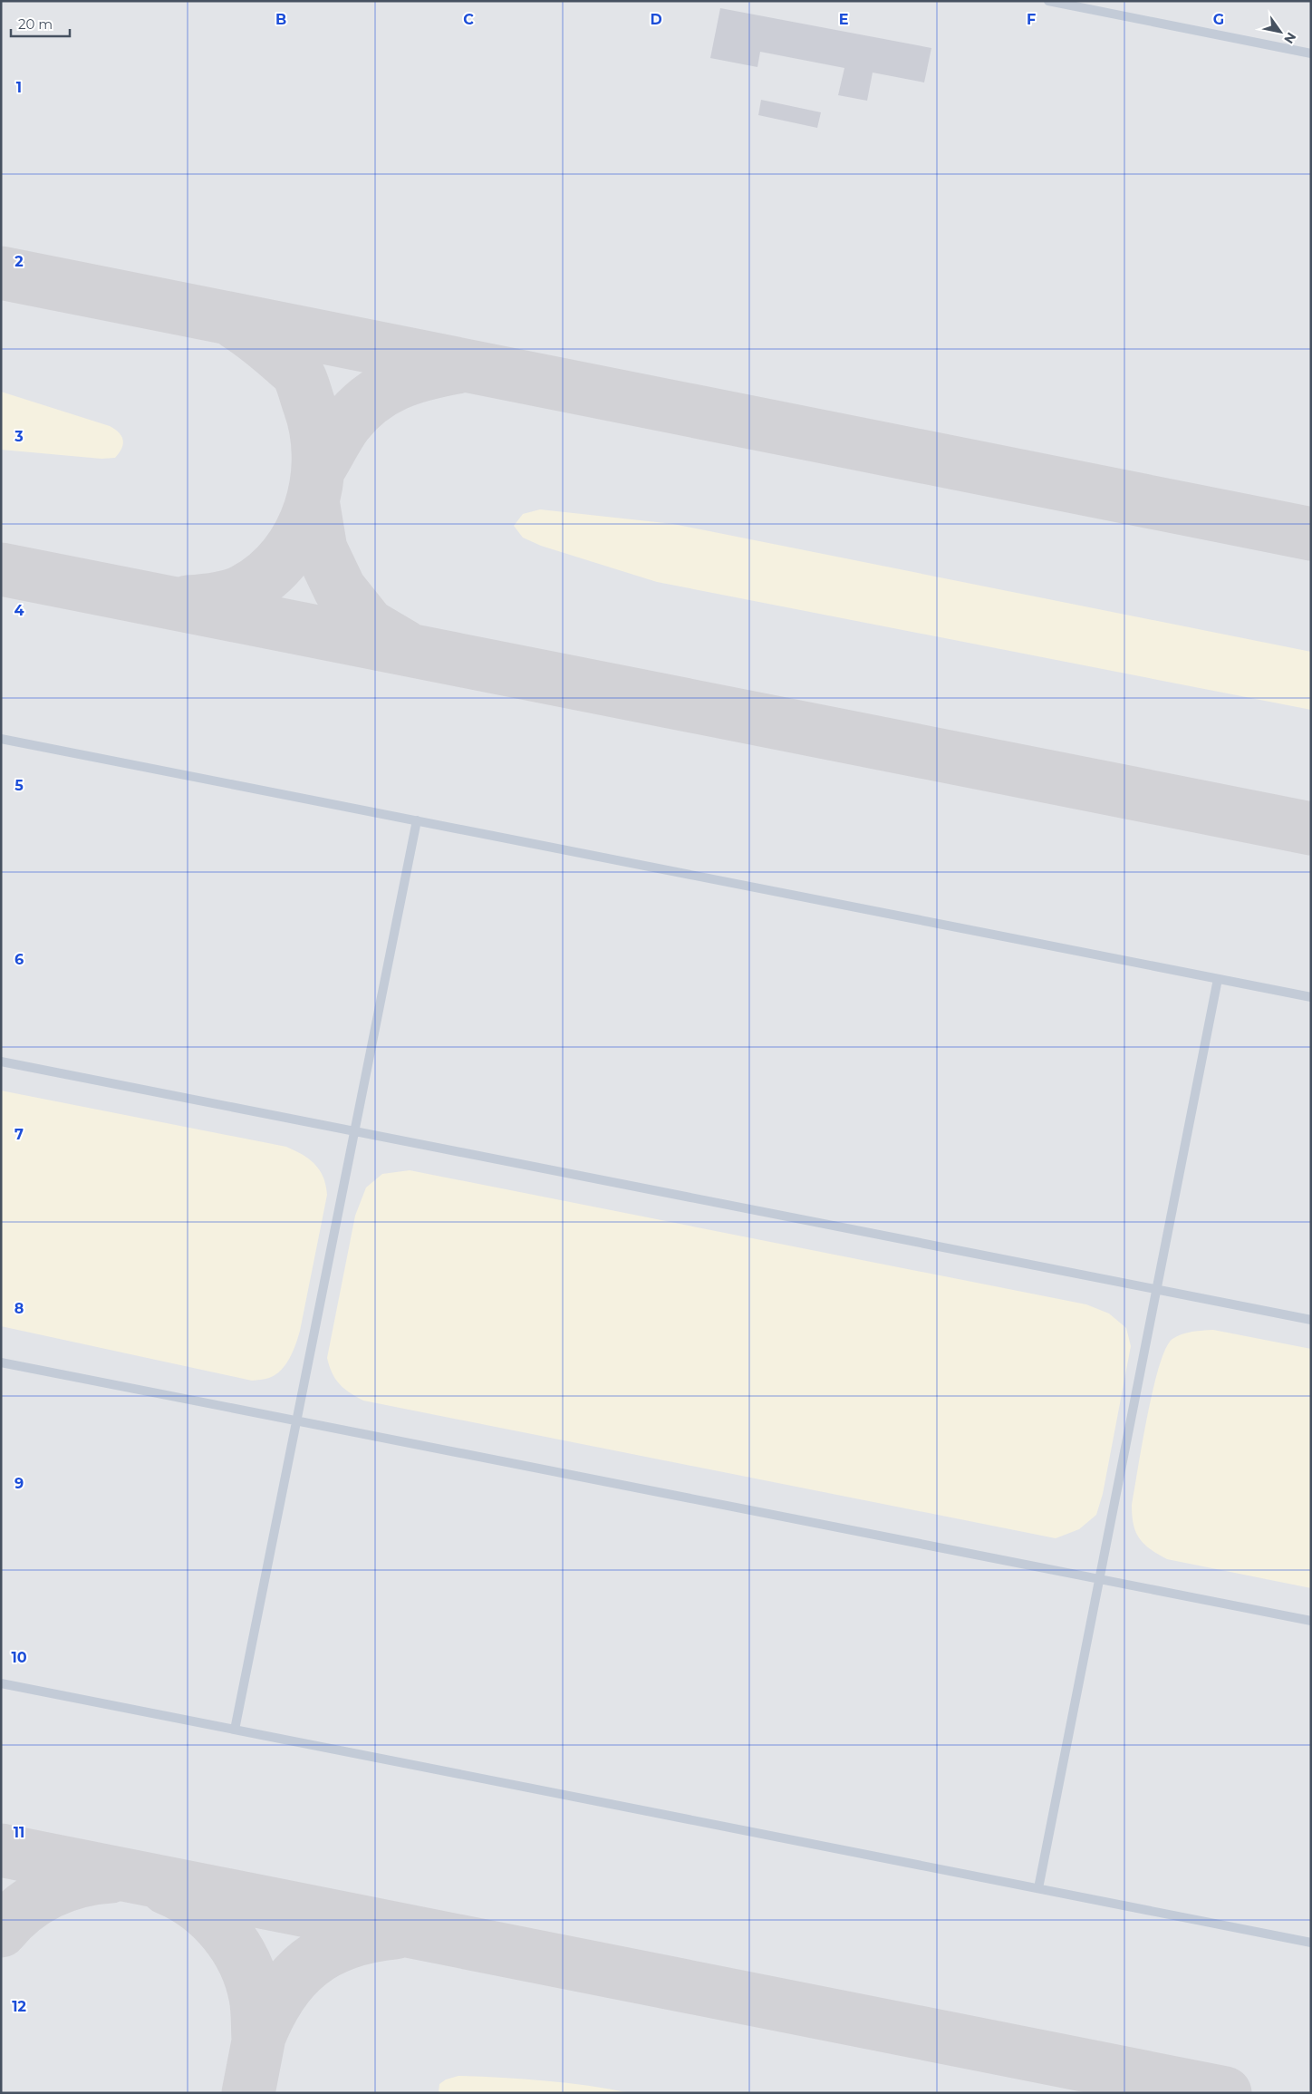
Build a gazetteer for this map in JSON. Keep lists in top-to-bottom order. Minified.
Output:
{"scale_bar":"20 m","north":"bottom right","grid":{"columns":["B","C","D","E","F","G"],"rows":["1","2","3","4","5","6","7","8","9","10","11","12"]}}
